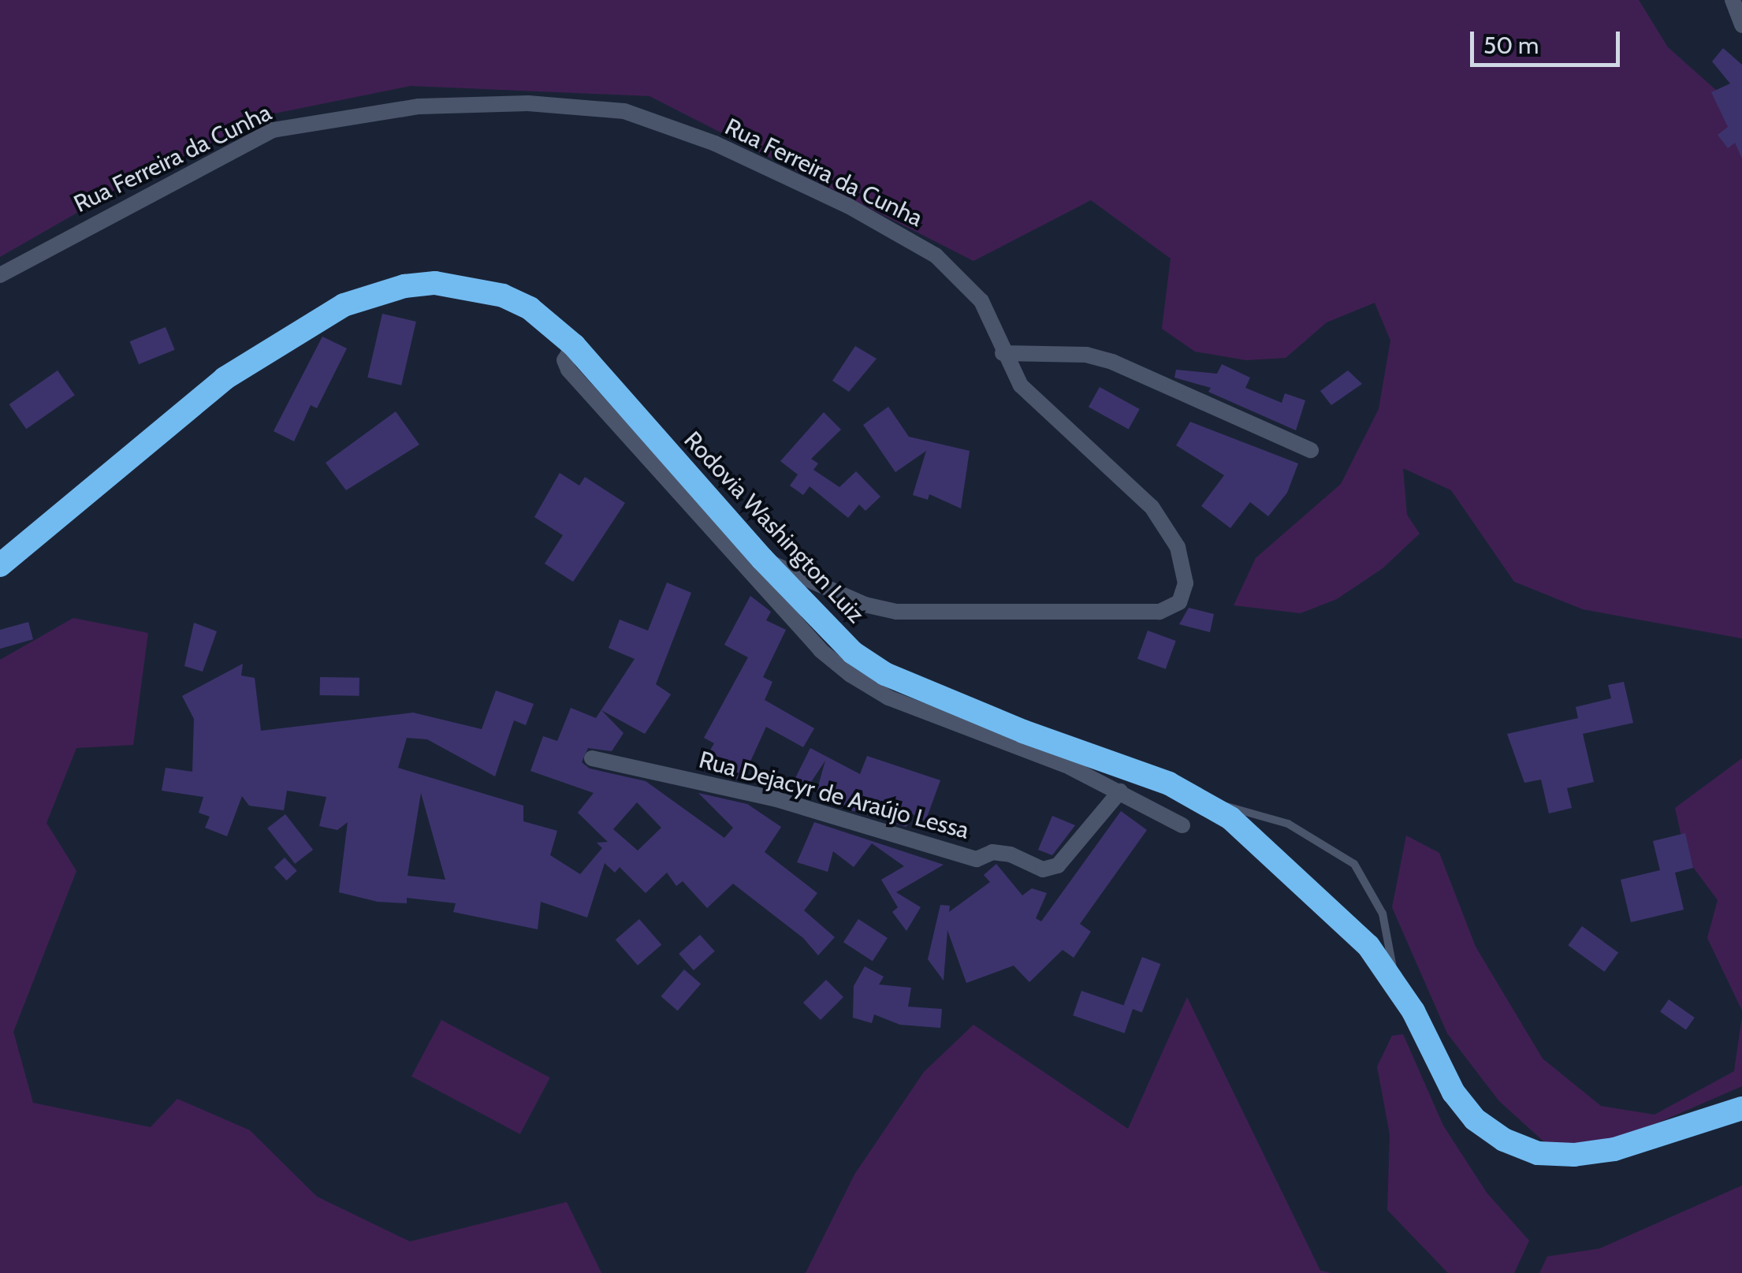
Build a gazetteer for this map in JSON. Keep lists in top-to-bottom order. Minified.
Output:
{"streets":{"highway":["Rodovia Washington Luiz"],"street":["Rua Ferreira da Cunha","Rua Dejacyr de Araújo Lessa"]},"crossings":[["Rua Ferreira da Cunha","Rodovia Washington Luiz"]],"scale_bar":"50 m"}
